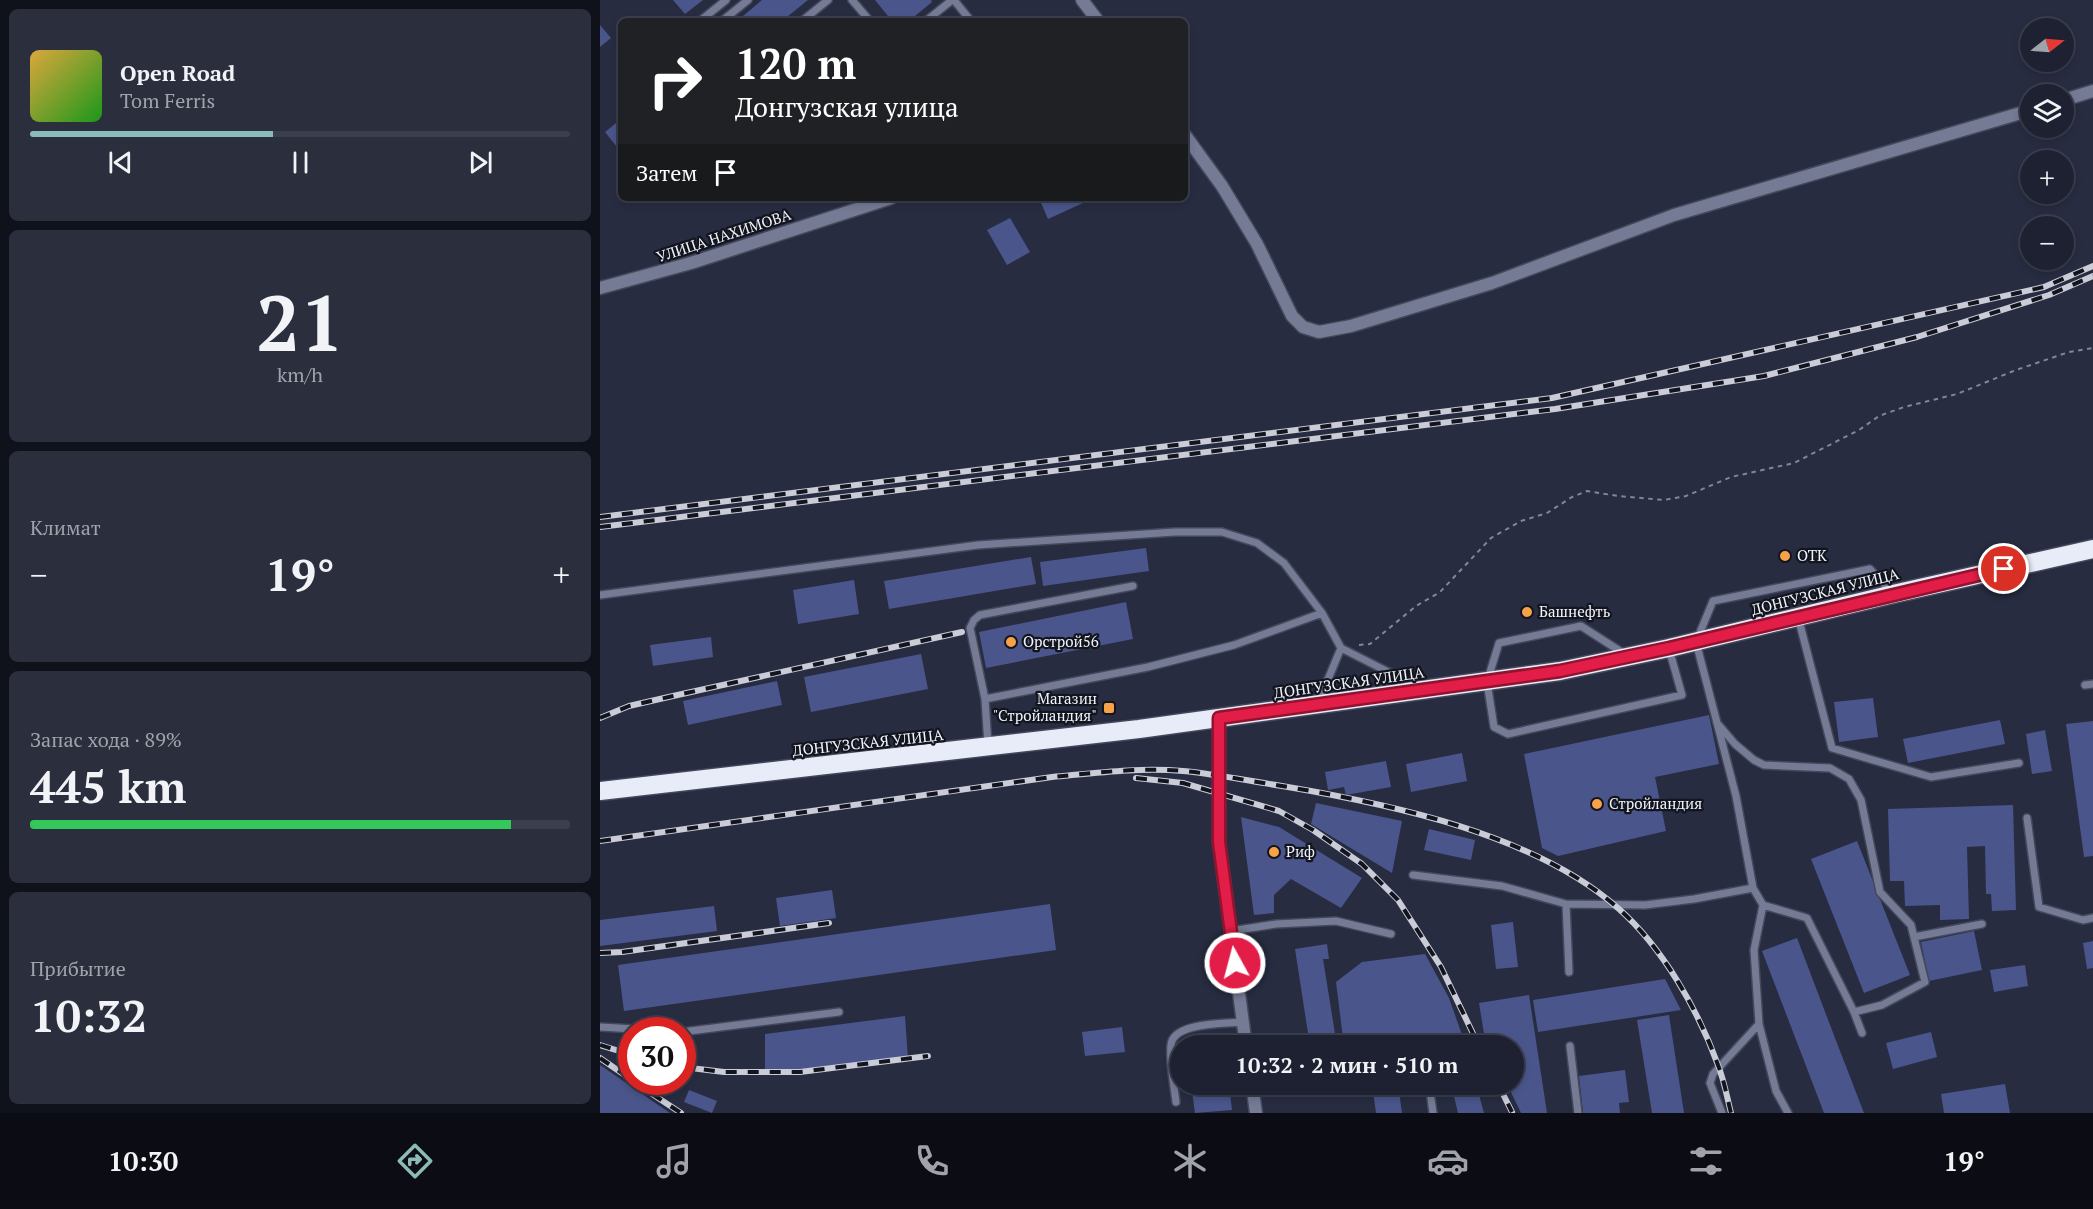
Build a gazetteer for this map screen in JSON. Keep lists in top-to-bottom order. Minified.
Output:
{"streets":{"highway":["ДОНГУЗСКАЯ УЛИЦА"],"street":["УЛИЦА НАХИМОВА"]},"places":{"other":["ОТК","Башнефть","Орстрой56","Стройландия","Риф"],"transit":["Магазин \"Стройландия\""]},"north":"right","page":{"map_buttons":["+","−"],"turn":["120 m","Донгузская улица"],"song":["Open Road","Tom Ferris"],"then":"Затем","tile":[["21","km/h"],"Климат",["Запас хода · 89%","445 km"],["Прибытие","10:32"]],"heat":["−","19°","+"],"limit":"30","trip":"10:32 · 2 мин · 510 m","tabs":["10:30","19°"]}}
